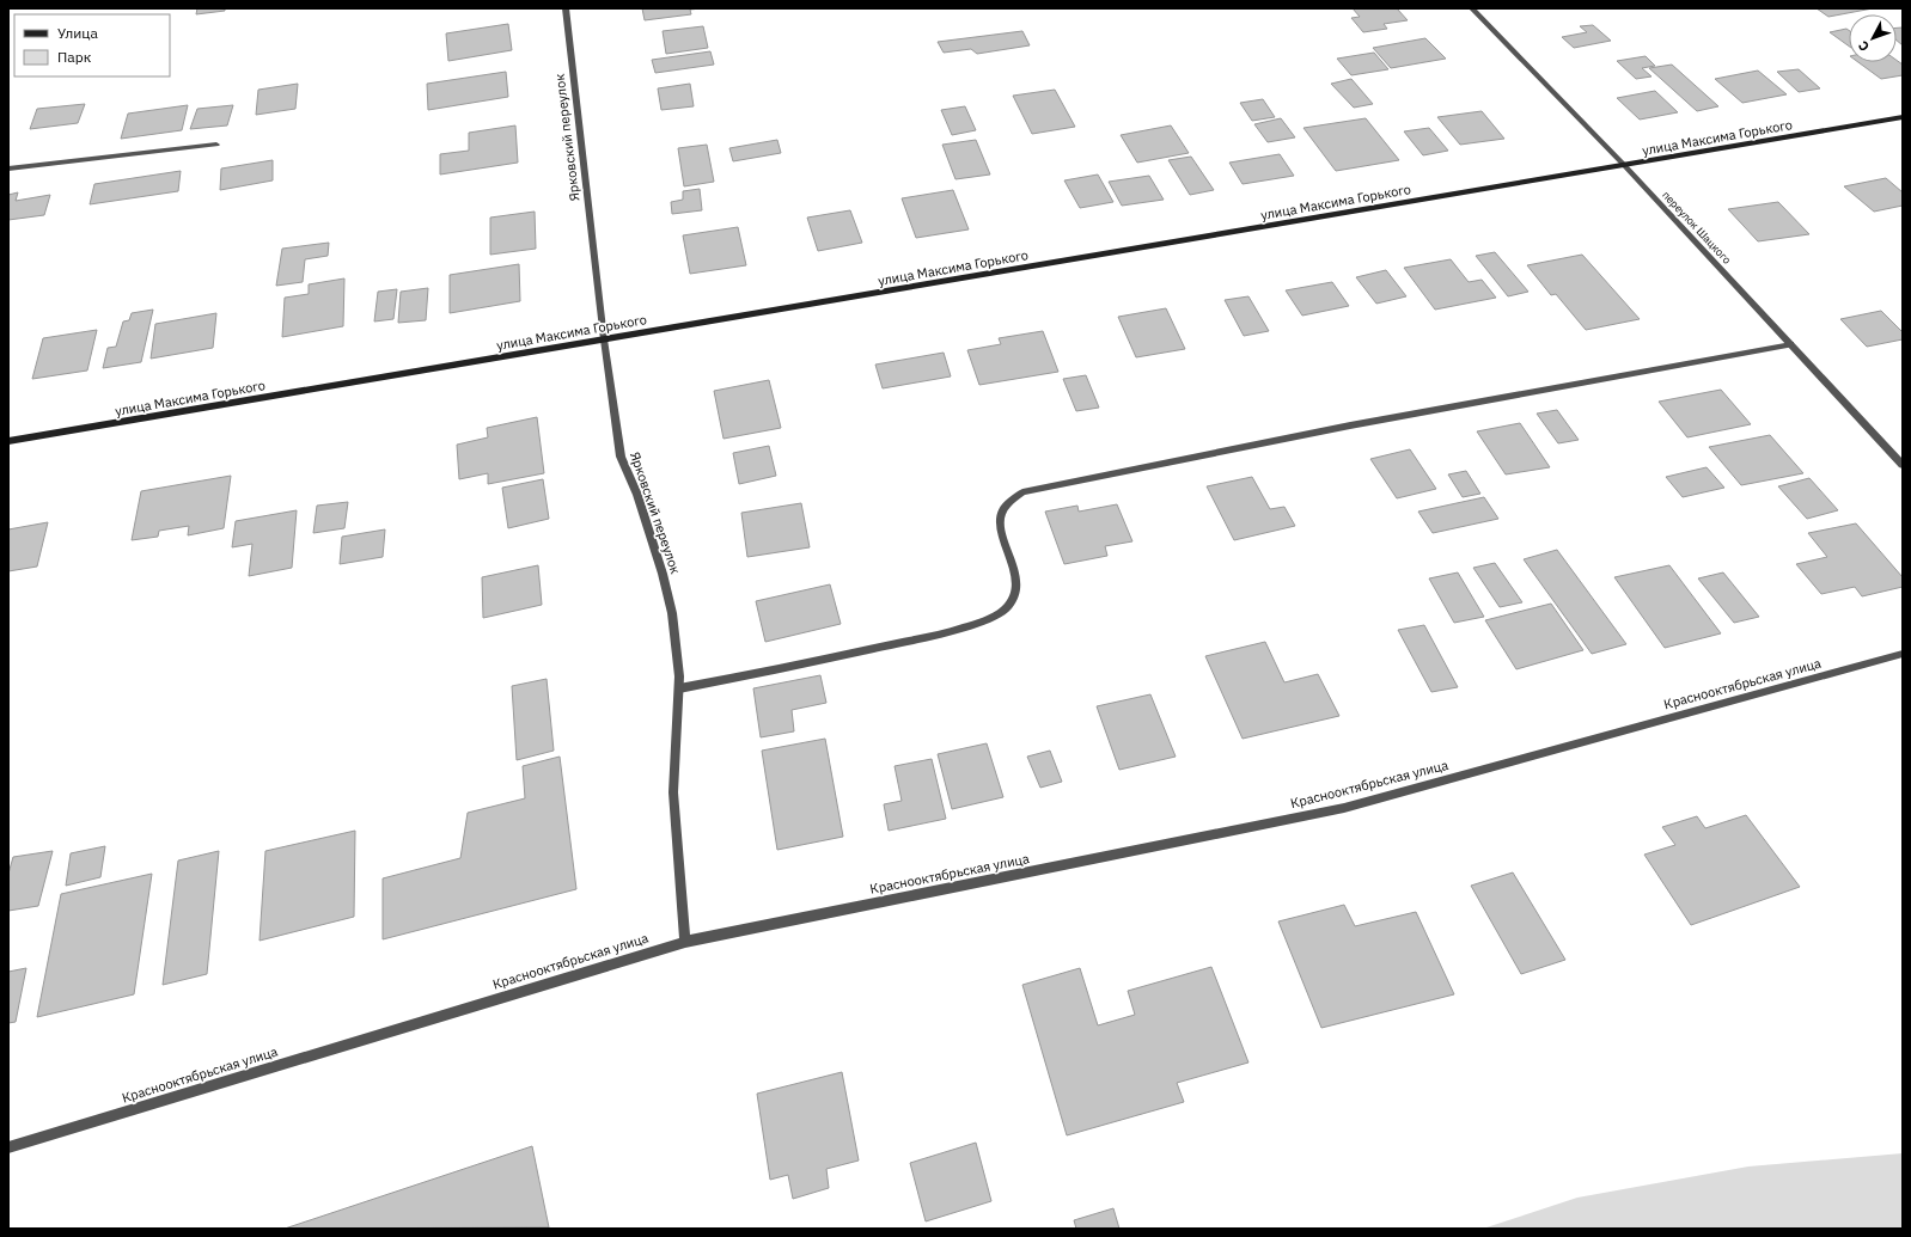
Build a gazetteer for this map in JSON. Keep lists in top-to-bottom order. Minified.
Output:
{"streets":{"main road":["улица Максима Горького"],"street":["Ярковский переулок","переулок Шацкого","Краснооктябрьская улица"]},"crossings":[["Ярковский переулок","улица Максима Горького"],["Ярковский переулок","Краснооктябрьская улица"],["улица Максима Горького","переулок Шацкого"]],"legend":["Улица","Парк"],"north":"bottom left"}
